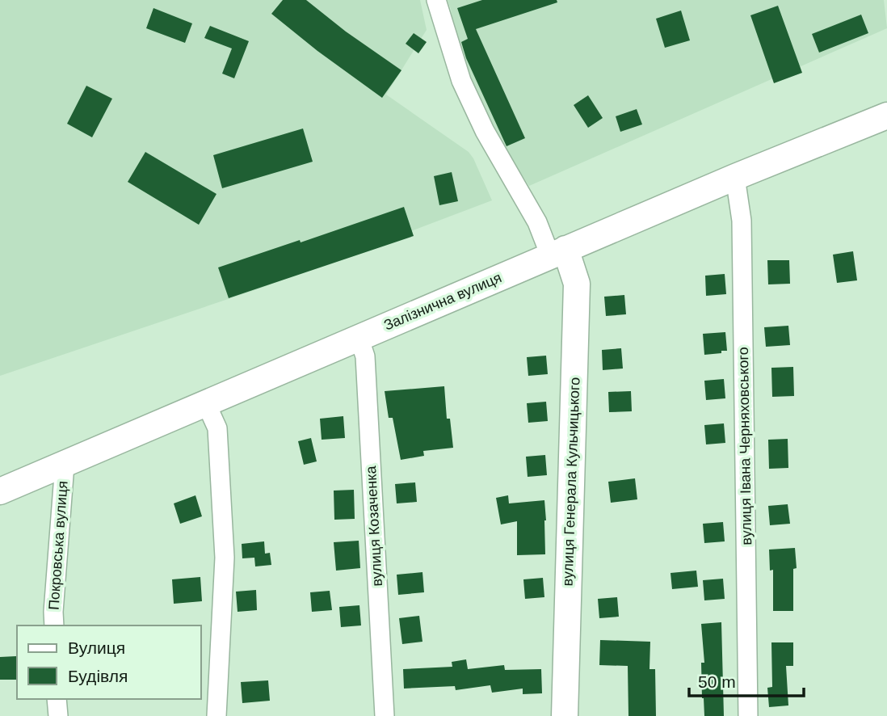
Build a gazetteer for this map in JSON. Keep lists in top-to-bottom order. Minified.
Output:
{"streets":{"street":["Залізнична вулиця","вулиця Івана Черняховського","вулиця Генерала Кульчицького","вулиця Козаченка","Покровська вулиця"]},"crossings":[["Залізнична вулиця","вулиця Івана Черняховського"],["Залізнична вулиця","вулиця Генерала Кульчицького"],["Залізнична вулиця","вулиця Козаченка"],["Залізнична вулиця","Покровська вулиця"]],"legend":["Вулиця","Будівля"],"scale_bar":"50 m"}
